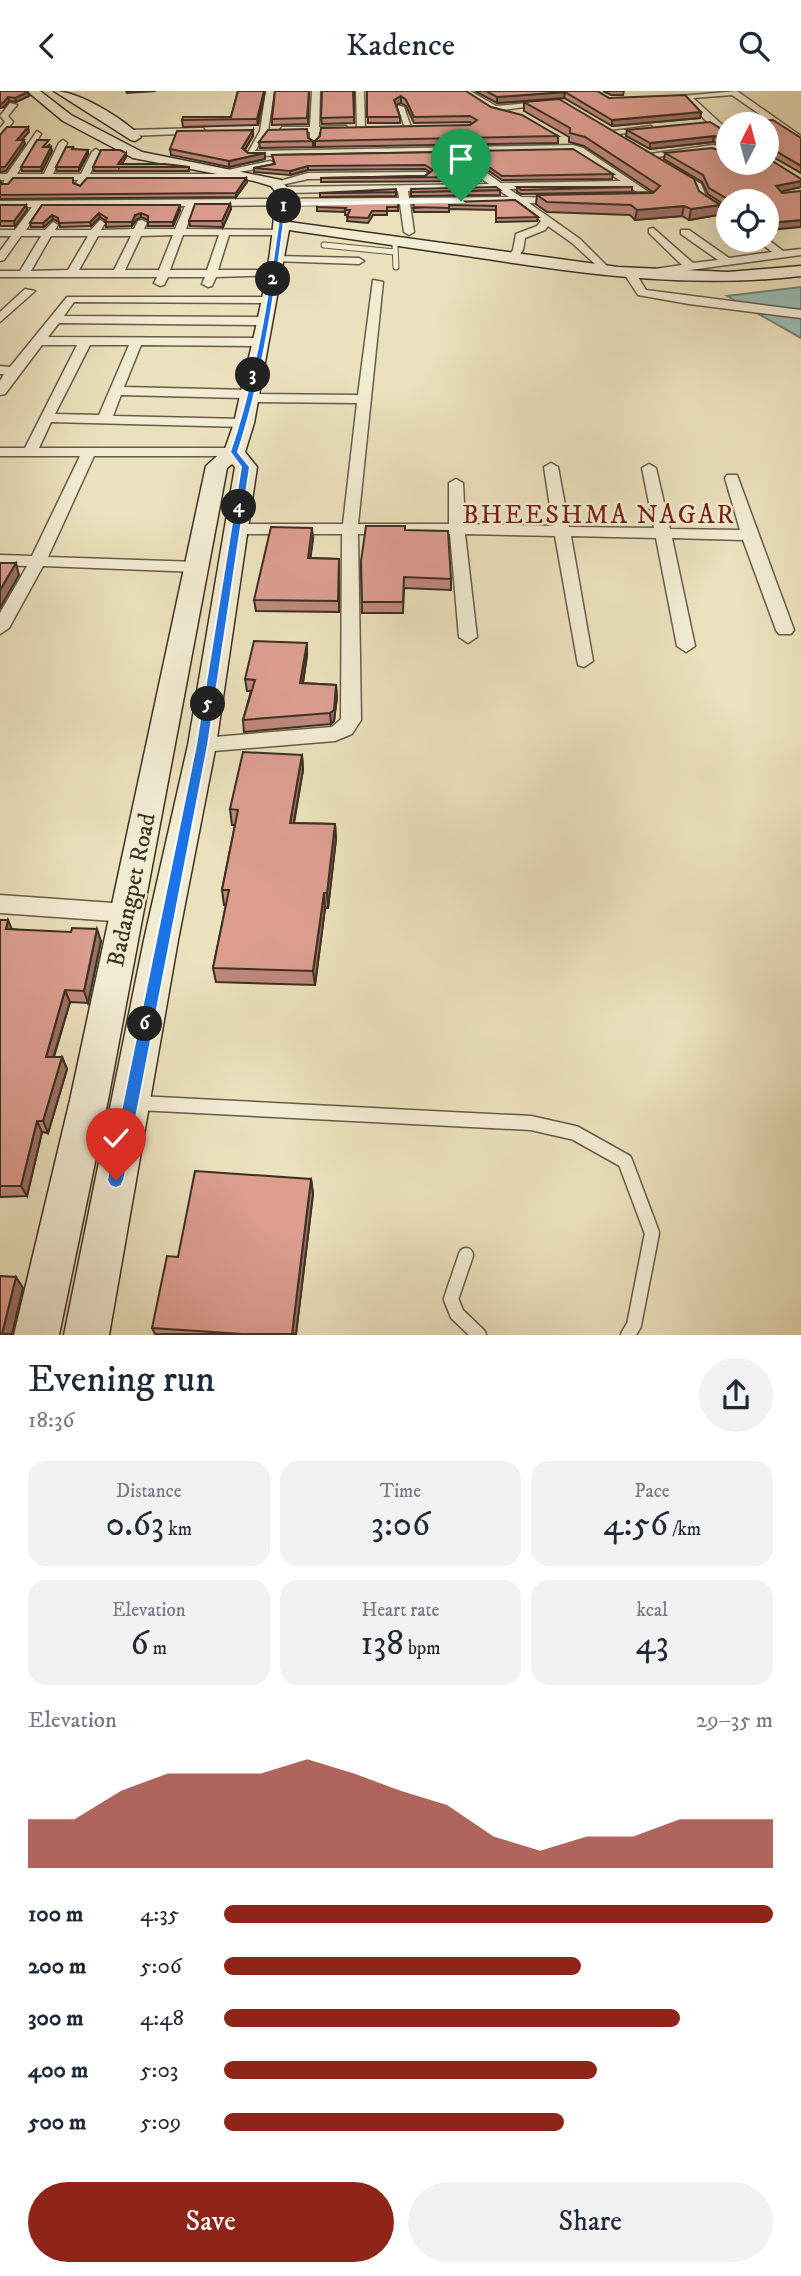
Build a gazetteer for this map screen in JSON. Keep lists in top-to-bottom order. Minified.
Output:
{"streets":{"main road":["Badangpet Road"]},"districts":["BHEESHMA NAGAR"],"north":"top","page":{"header":"Kadence","pins":["1","2","3","4","5","6"],"heading":["Evening run","18:36"],"stats":[["Distance","0.63 km"],["Time","3:06"],["Pace","4:56 /km"],["Elevation","6 m"],["Heart rate","138 bpm"],["kcal","43"]],"chart":["Elevation","29–35 m"],"list":[{"name":"100 m","note":"4:35"},{"name":"200 m","note":"5:06"},{"name":"300 m","note":"4:48"},{"name":"400 m","note":"5:03"},{"name":"500 m","note":"5:09"}],"buttons":["Save","Share"]}}
